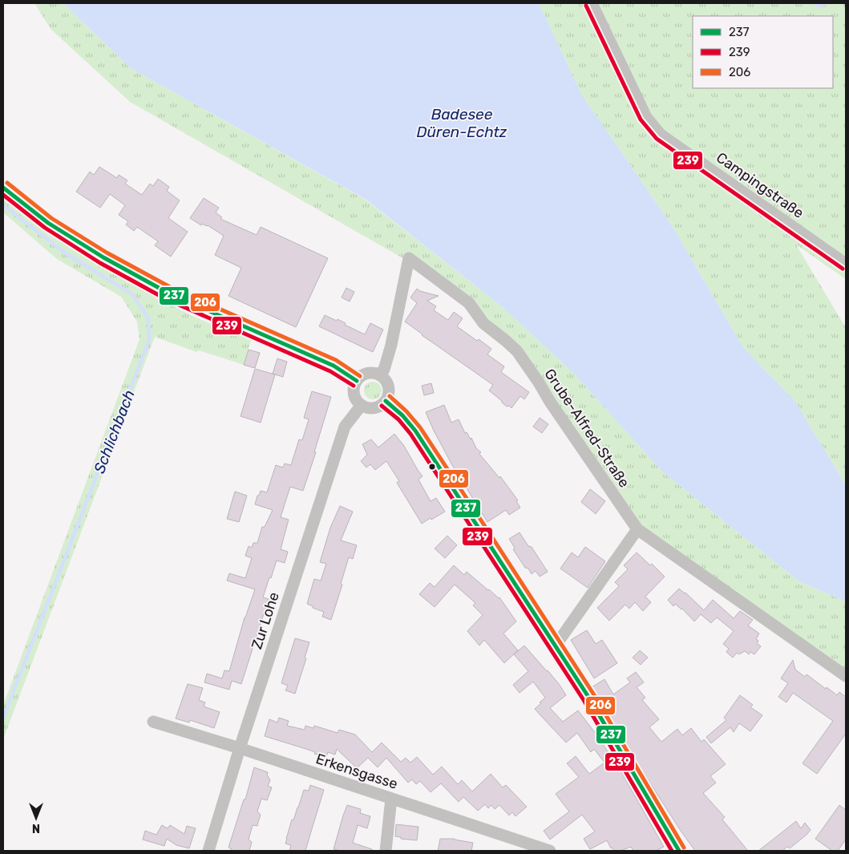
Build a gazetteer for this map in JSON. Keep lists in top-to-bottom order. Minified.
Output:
{"streets":{"street":["Campingstraße","Grube-Alfred-Straße","Zur Lohe","Erkensgasse"]},"crossings":[["Grube-Alfred-Straße","Zur Lohe"],["Zur Lohe","Erkensgasse"]],"water":["Badesee Düren-Echtz","Schlichbach"],"lines":["transit line 239","transit line 206","transit line 237"],"legend":["237","239","206"],"north":"bottom"}
